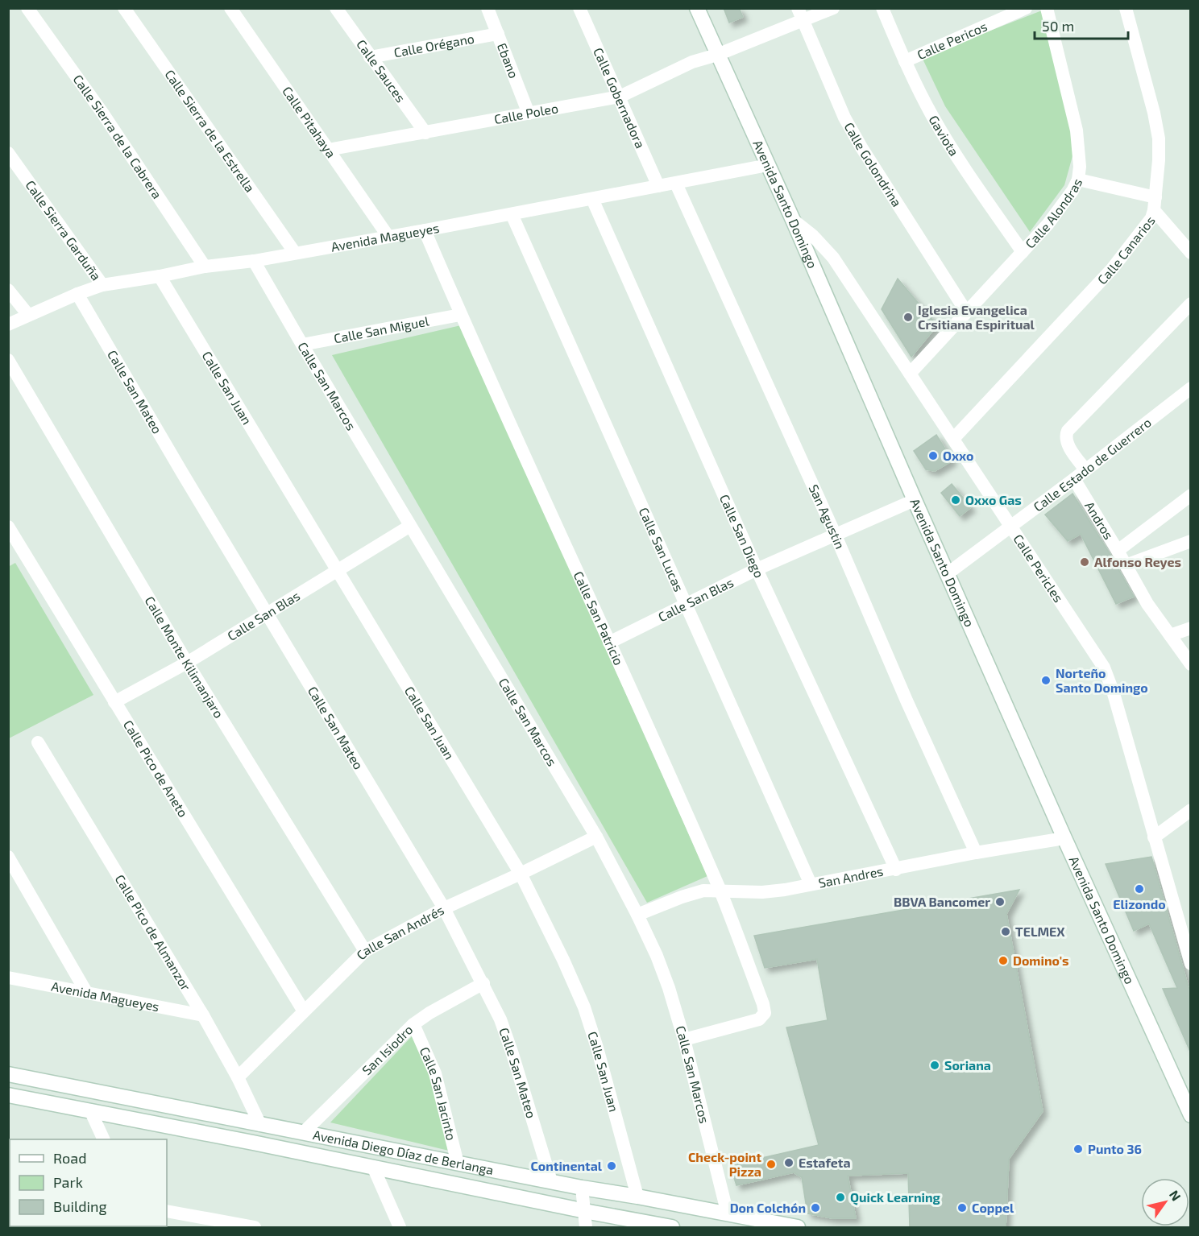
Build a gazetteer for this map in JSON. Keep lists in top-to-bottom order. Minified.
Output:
{"streets":{"main road":["Avenida Santo Domingo","Avenida Diego Díaz de Berlanga"],"street":["Calle Pericos","Calle Orégano","Ebano","Calle Sauces","Calle Gobernadora","Calle Poleo","Calle Pitahaya","Calle Sierra de la Estrella","Gaviota","Calle Sierra de la Cabrera","Calle Golondrina","Calle Alondras","Calle Sierra Garduña","Avenida Magueyes","Calle Canarios","Calle San Miguel","Calle San Marcos","Calle San Juan","Calle San Mateo","Calle Estado de Guerrero","San Agustin","Andros","Calle San Diego","Calle San Lucas","Calle Pericles","Calle San Blas","Calle San Patricio","Calle Monte Kilimanjaro","Calle Pico de Aneto","San Andres","Calle Pico de Almanzor","Calle San Andrés","San Isiodro","Calle San Jacinto"]},"crossings":[["Calle Pericos","Gaviota"],["Calle Orégano","Ebano"],["Calle Orégano","Calle Sauces"],["Ebano","Calle Poleo"],["Calle Sauces","Calle Poleo"],["Calle Gobernadora","Calle Poleo"],["Calle Gobernadora","Avenida Magueyes"],["Calle Poleo","Calle Pitahaya"],["Calle Poleo","Calle Golondrina"],["Calle Poleo","Avenida Santo Domingo"],["Calle Pitahaya","Avenida Magueyes"],["Calle Sierra de la Estrella","Avenida Magueyes"],["Gaviota","Calle Alondras"],["Calle Sierra de la Cabrera","Avenida Magueyes"],["Calle Golondrina","Calle Alondras"],["Avenida Santo Domingo","Avenida Magueyes"],["Avenida Santo Domingo","Calle Estado de Guerrero"],["Avenida Santo Domingo","Calle Pericles"],["Avenida Santo Domingo","Calle San Blas"],["Avenida Santo Domingo","San Andres"],["Calle Alondras","Calle Pericles"],["Calle Sierra Garduña","Avenida Magueyes"],["Avenida Magueyes","Calle San Marcos"],["Avenida Magueyes","Calle San Juan"],["Avenida Magueyes","Calle San Mateo"],["Avenida Magueyes","San Agustin"],["Avenida Magueyes","Calle San Diego"],["Avenida Magueyes","Calle San Lucas"],["Avenida Magueyes","Calle San Patricio"],["Avenida Magueyes","Calle Pico de Almanzor"],["Calle Canarios","Calle Pericles"],["Calle San Miguel","Calle San Marcos"],["Calle San Miguel","Calle San Patricio"],["Calle San Marcos","Calle San Blas"],["Calle San Marcos","Calle San Patricio"],["Calle San Marcos","San Andres"],["Calle San Marcos","Calle San Andrés"],["Calle San Marcos","Avenida Diego Díaz de Berlanga"],["Calle San Juan","Calle San Blas"],["Calle San Juan","Calle San Andrés"],["Calle San Juan","Avenida Diego Díaz de Berlanga"],["Calle San Mateo","Calle San Blas"],["Calle San Mateo","Calle San Andrés"],["Calle San Mateo","San Isiodro"],["Calle San Mateo","Avenida Diego Díaz de Berlanga"],["Calle Estado de Guerrero","Andros"],["Calle Estado de Guerrero","Calle Pericles"],["San Agustin","Calle San Blas"],["San Agustin","San Andres"],["Calle San Diego","Calle San Blas"],["Calle San Diego","San Andres"],["Calle San Lucas","Calle San Blas"],["Calle San Lucas","San Andres"],["Calle San Blas","Calle San Patricio"],["Calle San Blas","Calle Monte Kilimanjaro"],["Calle San Blas","Calle Pico de Aneto"],["Calle San Patricio","San Andres"],["Calle Monte Kilimanjaro","Calle San Andrés"],["Calle Pico de Aneto","Calle San Andrés"],["Calle Pico de Almanzor","Calle San Andrés"],["Calle Pico de Almanzor","Avenida Diego Díaz de Berlanga"],["San Isiodro","Calle San Jacinto"],["San Isiodro","Avenida Diego Díaz de Berlanga"],["Calle San Jacinto","Avenida Diego Díaz de Berlanga"]],"places":["Iglesia Evangelica Crsitiana Espiritual","Oxxo","Oxxo Gas","Alfonso Reyes","Norteño Santo Domingo","Elizondo","BBVA Bancomer","TELMEX","Domino's","Soriana","Punto 36","Estafeta","Check-point Pizza","Continental","Quick Learning","Don Colchón","Coppel"],"legend":["Road","Park","Building"],"scale_bar":"50 m","north":"top right"}
